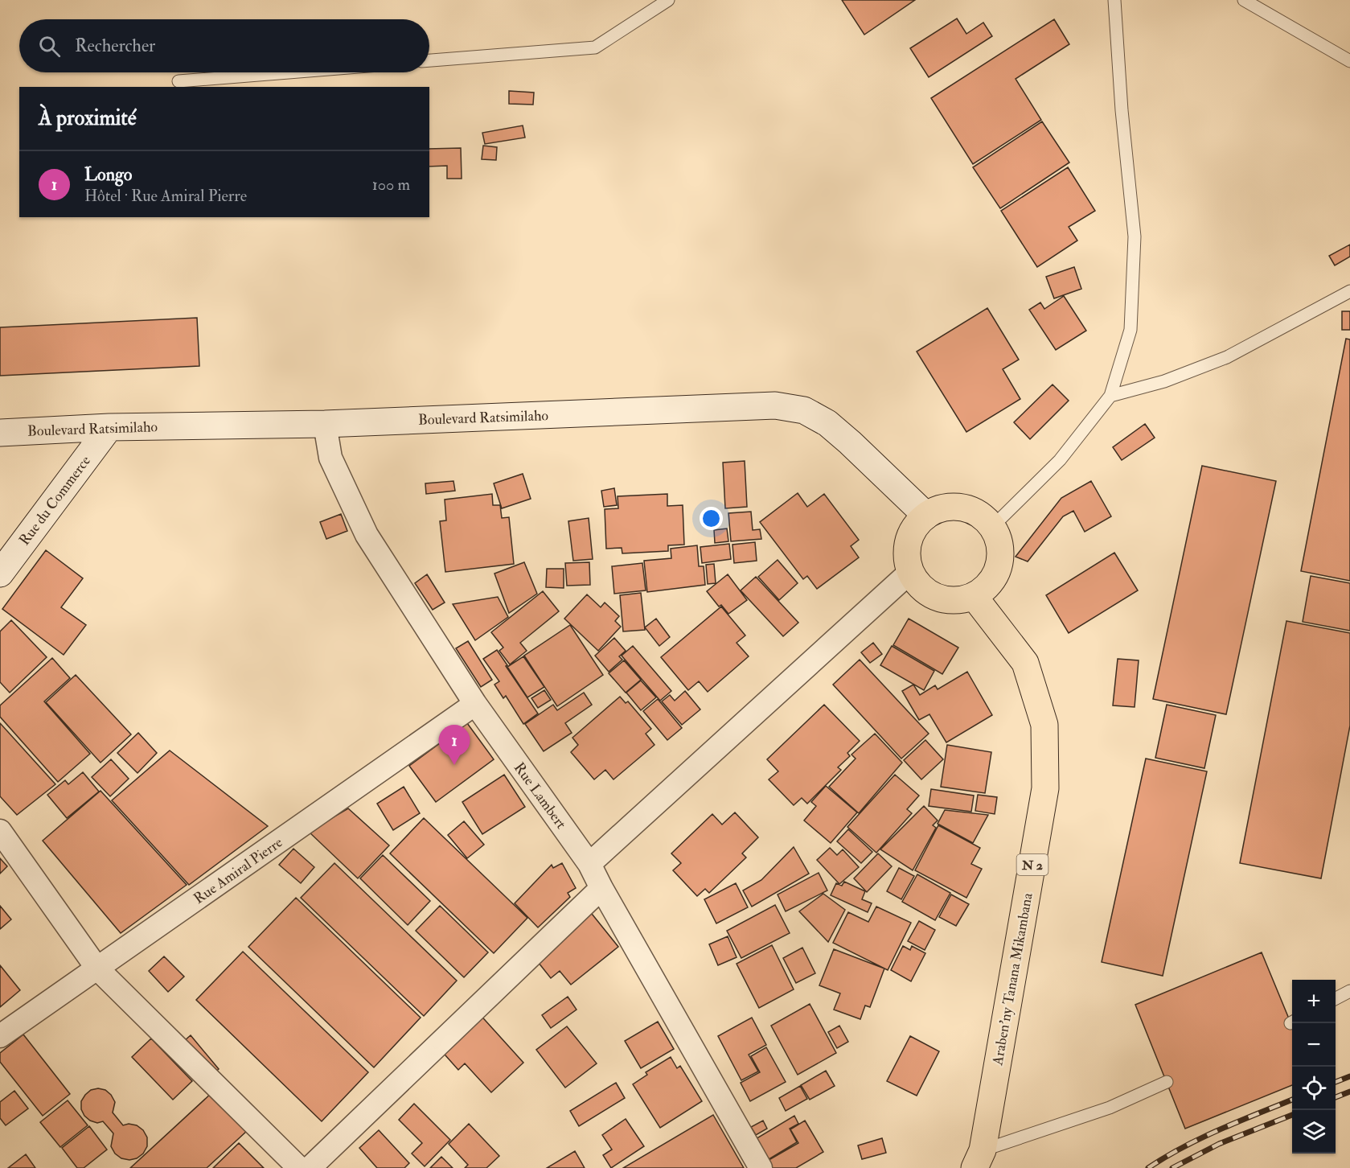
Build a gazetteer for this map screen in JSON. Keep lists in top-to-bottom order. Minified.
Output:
{"streets":{"main road":["Boulevard Ratsimilaho","Rue du Commerce","N 2","Araben'ny Tanana Mikambana"],"street":["Rue Lambert","Rue Amiral Pierre"]},"crossings":[["Boulevard Ratsimilaho","Rue du Commerce"],["Boulevard Ratsimilaho","Rue Lambert"],["Boulevard Ratsimilaho","Araben'ny Tanana Mikambana"],["Rue Lambert","Rue Amiral Pierre"]],"page":{"search":"Rechercher","heading":"À proximité","list":[{"mark":"1","name":"Longo","note":"Hôtel · Rue Amiral Pierre","value":"100 m"}],"pins":"1","map_buttons":["+","−"]}}
